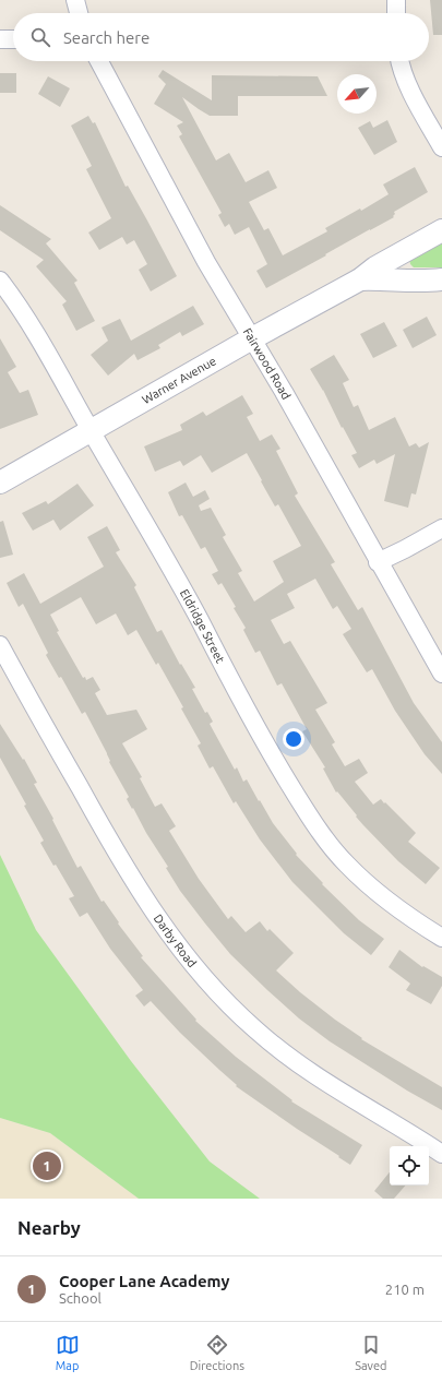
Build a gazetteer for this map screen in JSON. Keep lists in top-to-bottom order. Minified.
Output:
{"streets":{"street":["Fairwood Road","Warner Avenue","Eldridge Street","Darby Road"]},"crossings":[["Fairwood Road","Warner Avenue"],["Warner Avenue","Eldridge Street"]],"north":"bottom left","page":{"search":"Search here","pins":"1","heading":"Nearby","list":[{"mark":"1","name":"Cooper Lane Academy","note":"School","value":"210 m"}],"nav":["Map","Directions","Saved"]}}
